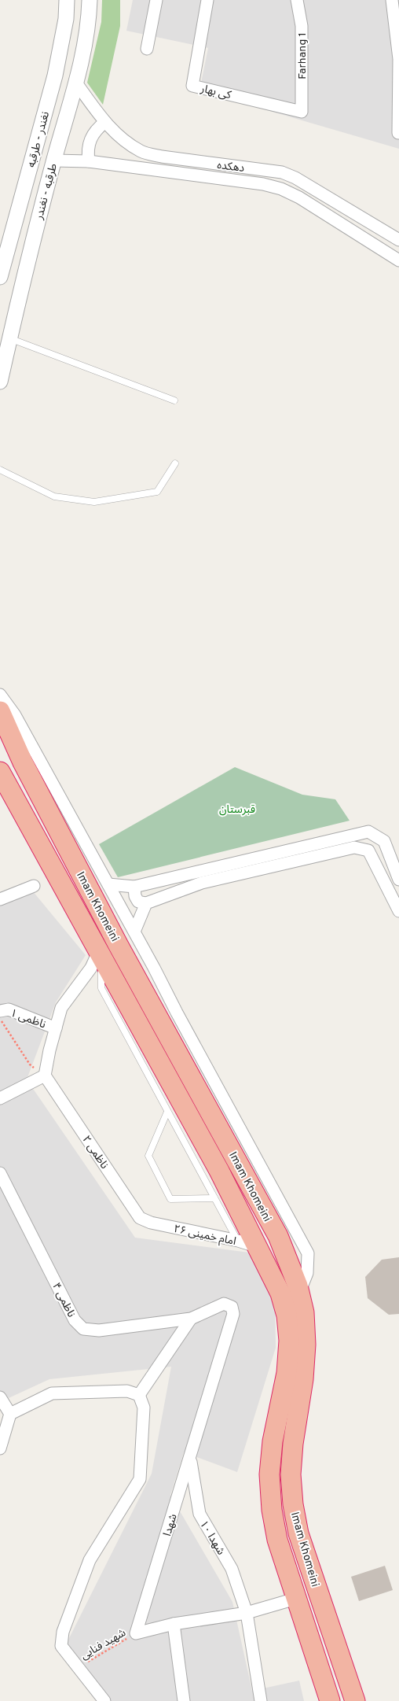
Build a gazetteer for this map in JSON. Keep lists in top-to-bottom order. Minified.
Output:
{"streets":{"highway":["Imam Khomeini"],"street":["Farhang 1","کی بهار","نغندر - طرقبه","دهکده","طرقبه - نغندر","ناظمی ۱","ناظمی ۲","امام خمینی ۲۶","ناظمی ۴","شهدا","شهدا ۱۰"],"path":["شهید فنایی"]},"crossings":[["Farhang 1","کی بهار"],["دهکده","طرقبه - نغندر"],["Imam Khomeini","امام خمینی ۲۶"],["ناظمی ۲","امام خمینی ۲۶"],["ناظمی ۴","شهدا"],["شهدا","شهدا ۱۰"],["شهدا","شهید فنایی"]],"parks":["قبرستان"]}
